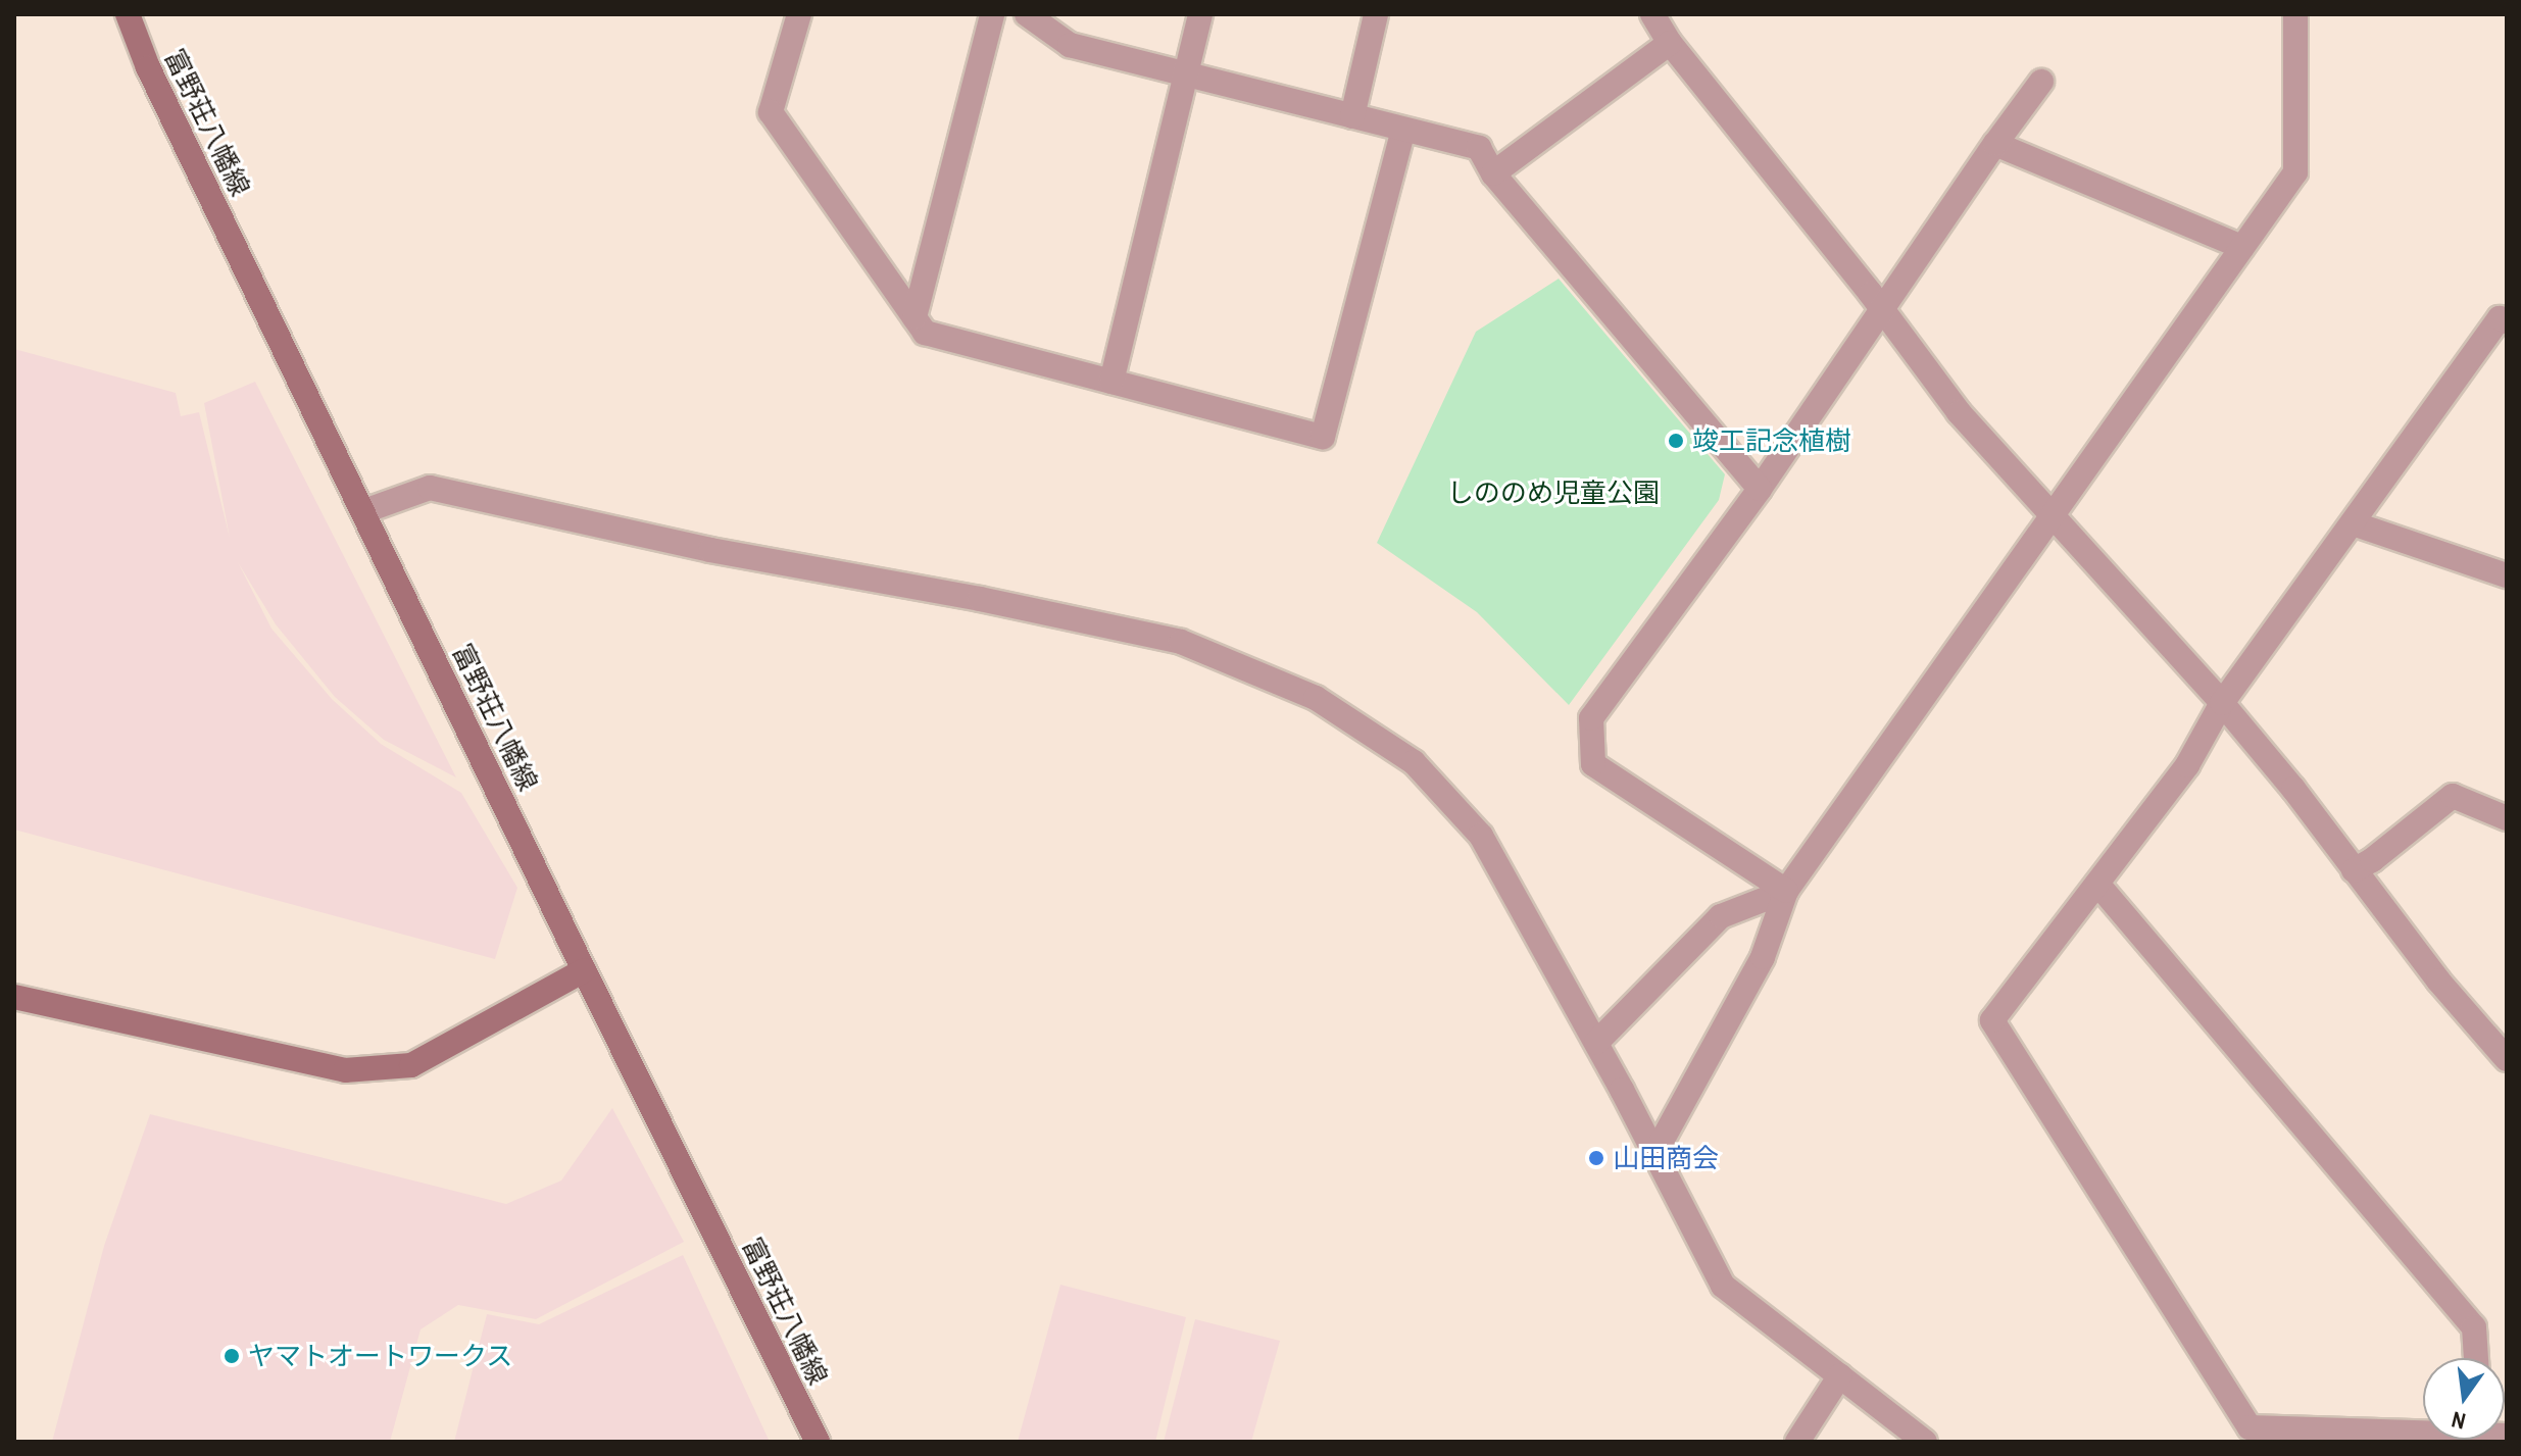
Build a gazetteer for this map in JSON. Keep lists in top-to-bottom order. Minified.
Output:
{"streets":{"main road":["富野荘八幡線"]},"parks":["しののめ児童公園"],"places":["竣工記念植樹","山田商会","ヤマトオートワークス"],"north":"bottom"}
